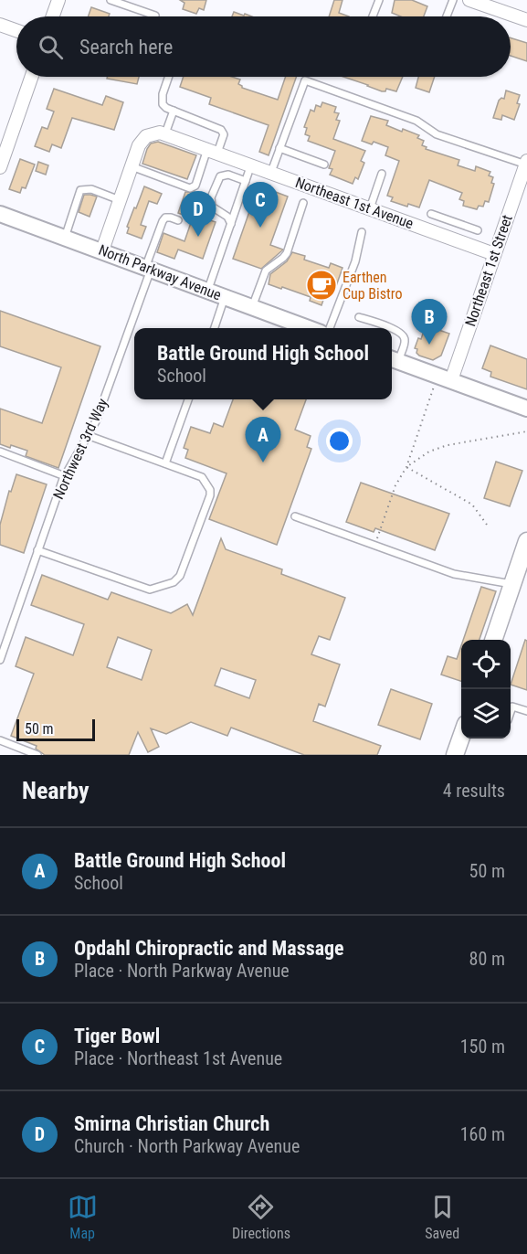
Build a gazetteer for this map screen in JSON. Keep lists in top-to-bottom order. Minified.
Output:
{"streets":{"street":["Northeast 1st Avenue","Northeast 1st Street","North Parkway Avenue"],"lane":["Northwest 3rd Way"]},"crossings":[["Northeast 1st Avenue","Northeast 1st Street"],["North Parkway Avenue","Northwest 3rd Way"]],"places":{"cafe":["Earthen Cup Bistro"]},"scale_bar":"50 m","page":{"search":"Search here","pins":["C","D","B","A"],"popup":["Battle Ground High School","School"],"scale":"50 m","heading":["Nearby","4 results"],"list":[{"mark":"A","name":"Battle Ground High School","note":"School","value":"50 m"},{"mark":"B","name":"Opdahl Chiropractic and Massage","note":"Place · North Parkway Avenue","value":"80 m"},{"mark":"C","name":"Tiger Bowl","note":"Place · Northeast 1st Avenue","value":"150 m"},{"mark":"D","name":"Smirna Christian Church","note":"Church · North Parkway Avenue","value":"160 m"}],"nav":["Map","Directions","Saved"]}}
